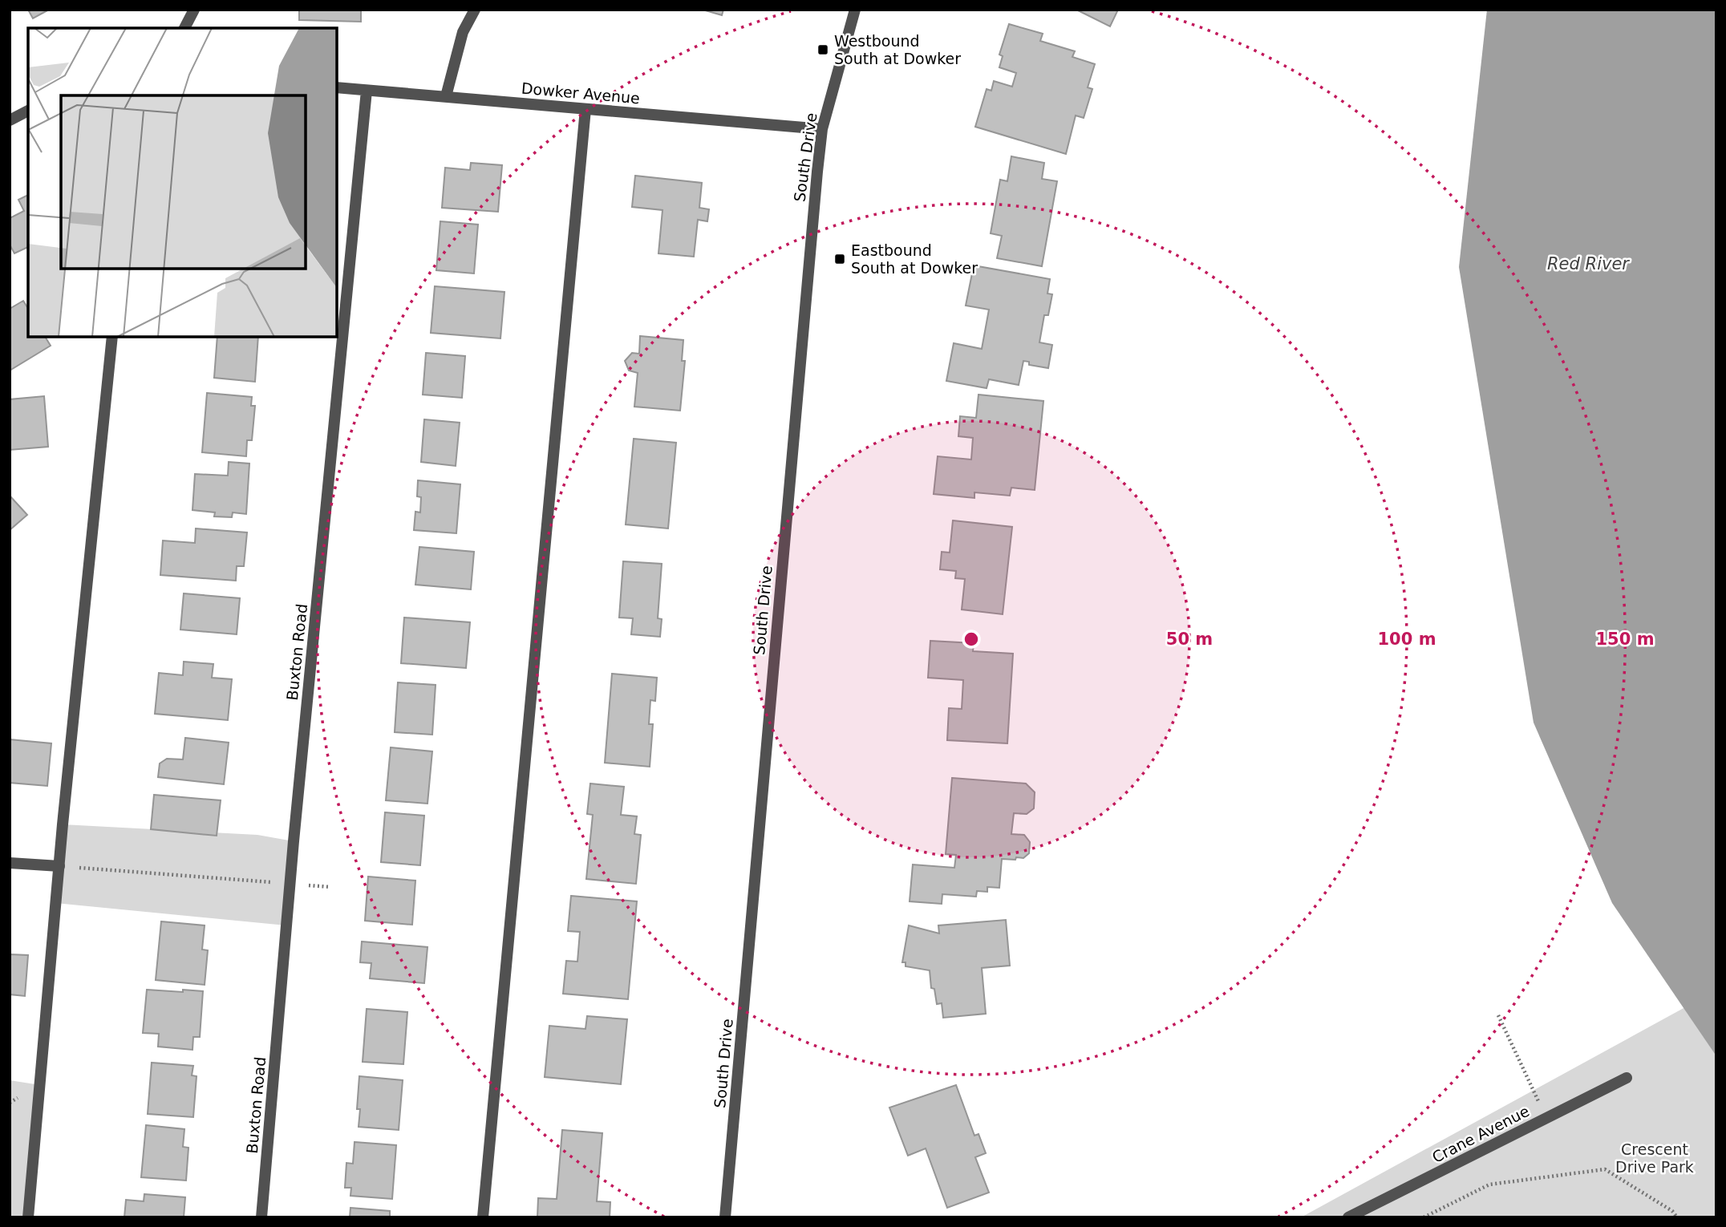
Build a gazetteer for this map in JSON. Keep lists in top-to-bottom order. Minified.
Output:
{"streets":{"street":["Dowker Avenue","South Drive","Buxton Road","Crane Avenue"]},"crossings":[["Dowker Avenue","South Drive"],["Dowker Avenue","Buxton Road"]],"water":["Red River"],"parks":["Crescent Drive Park"],"places":{"transit":["Westbound South at Dowker","Eastbound South at Dowker"]},"rings":["50 m","100 m","150 m"]}
